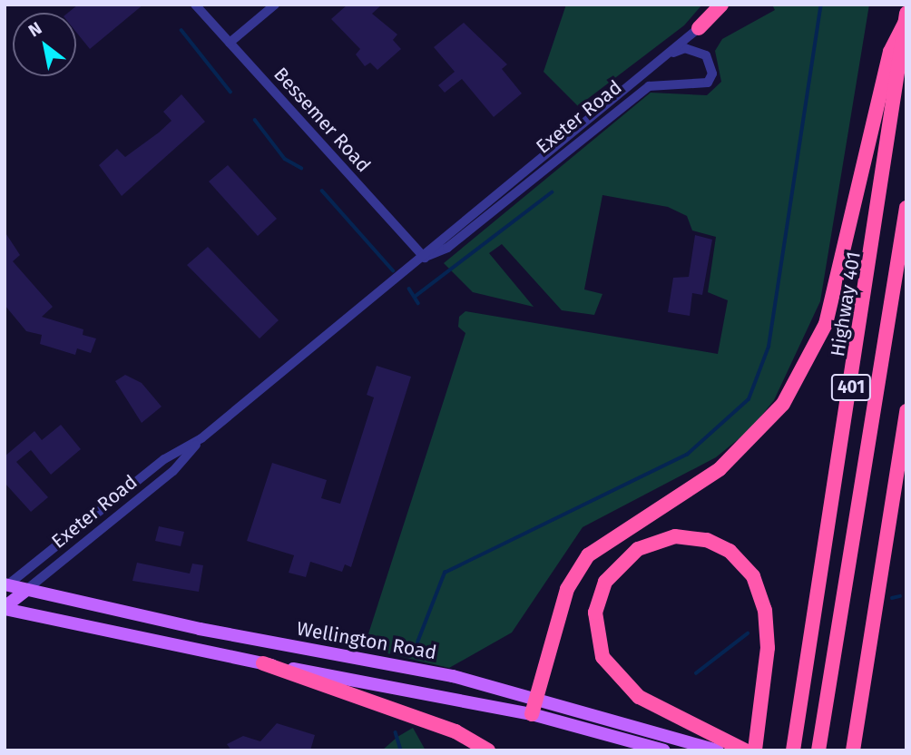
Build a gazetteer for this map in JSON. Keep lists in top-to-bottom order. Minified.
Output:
{"streets":{"highway":["Highway 401","401"],"main road":["Exeter Road","Wellington Road"],"street":["Bessemer Road"]},"crossings":[["Exeter Road","Bessemer Road"],["Exeter Road","Wellington Road"]],"north":"top left"}
